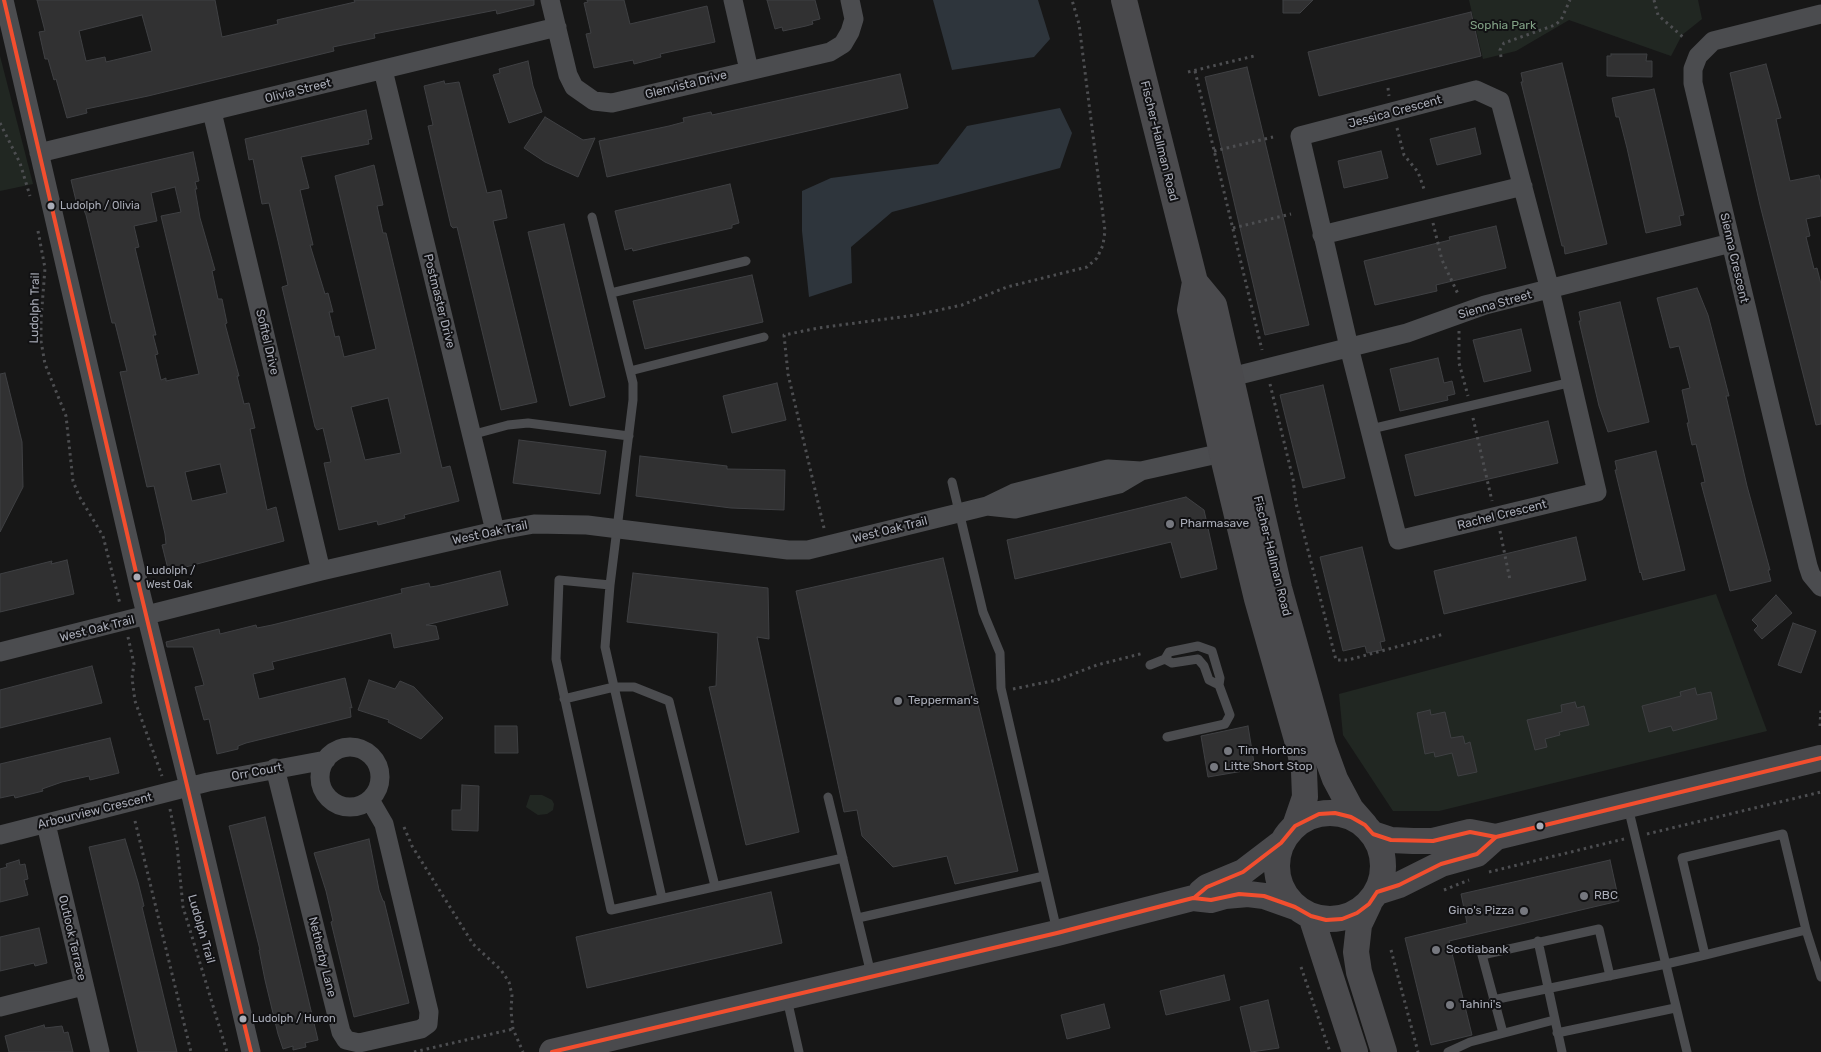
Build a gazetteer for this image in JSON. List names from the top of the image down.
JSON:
{
  "streets": {
    "main road": ["Fischer-Hallman Road"],
    "street": [
      "Glenvista Drive",
      "Olivia Street",
      "Jessica Crescent",
      "Sienna Crescent",
      "Postmaster Drive",
      "Sienna Street",
      "Sofitel Drive",
      "Rachel Crescent",
      "West Oak Trail",
      "Orr Court",
      "Arbourview Crescent",
      "Outlook Terrace",
      "Netherby Lane"
    ],
    "path": ["Ludolph Trail"]
  },
  "crossings": [
    ["Glenvista Drive", "Olivia Street"],
    ["Olivia Street", "Postmaster Drive"],
    ["Olivia Street", "Sofitel Drive"],
    ["Jessica Crescent", "Sienna Street"],
    ["Jessica Crescent", "Rachel Crescent"],
    ["Fischer-Hallman Road", "Sienna Street"],
    ["Fischer-Hallman Road", "West Oak Trail"],
    ["Sienna Crescent", "Sienna Street"],
    ["Postmaster Drive", "West Oak Trail"],
    ["Sienna Street", "Rachel Crescent"],
    ["Sofitel Drive", "West Oak Trail"],
    ["Orr Court", "Arbourview Crescent"],
    ["Orr Court", "Netherby Lane"],
    ["Arbourview Crescent", "Outlook Terrace"]
  ],
  "parks": ["Sophia Park"],
  "places": [
    "Ludolph / Olivia",
    "Pharmasave",
    "Ludolph / West Oak",
    "Tepperman's",
    "Tim Hortons",
    "Litte Short Stop",
    "RBC",
    "Gino's Pizza",
    "Scotiabank",
    "Tahini's",
    "Ludolph / Huron"
  ]
}
